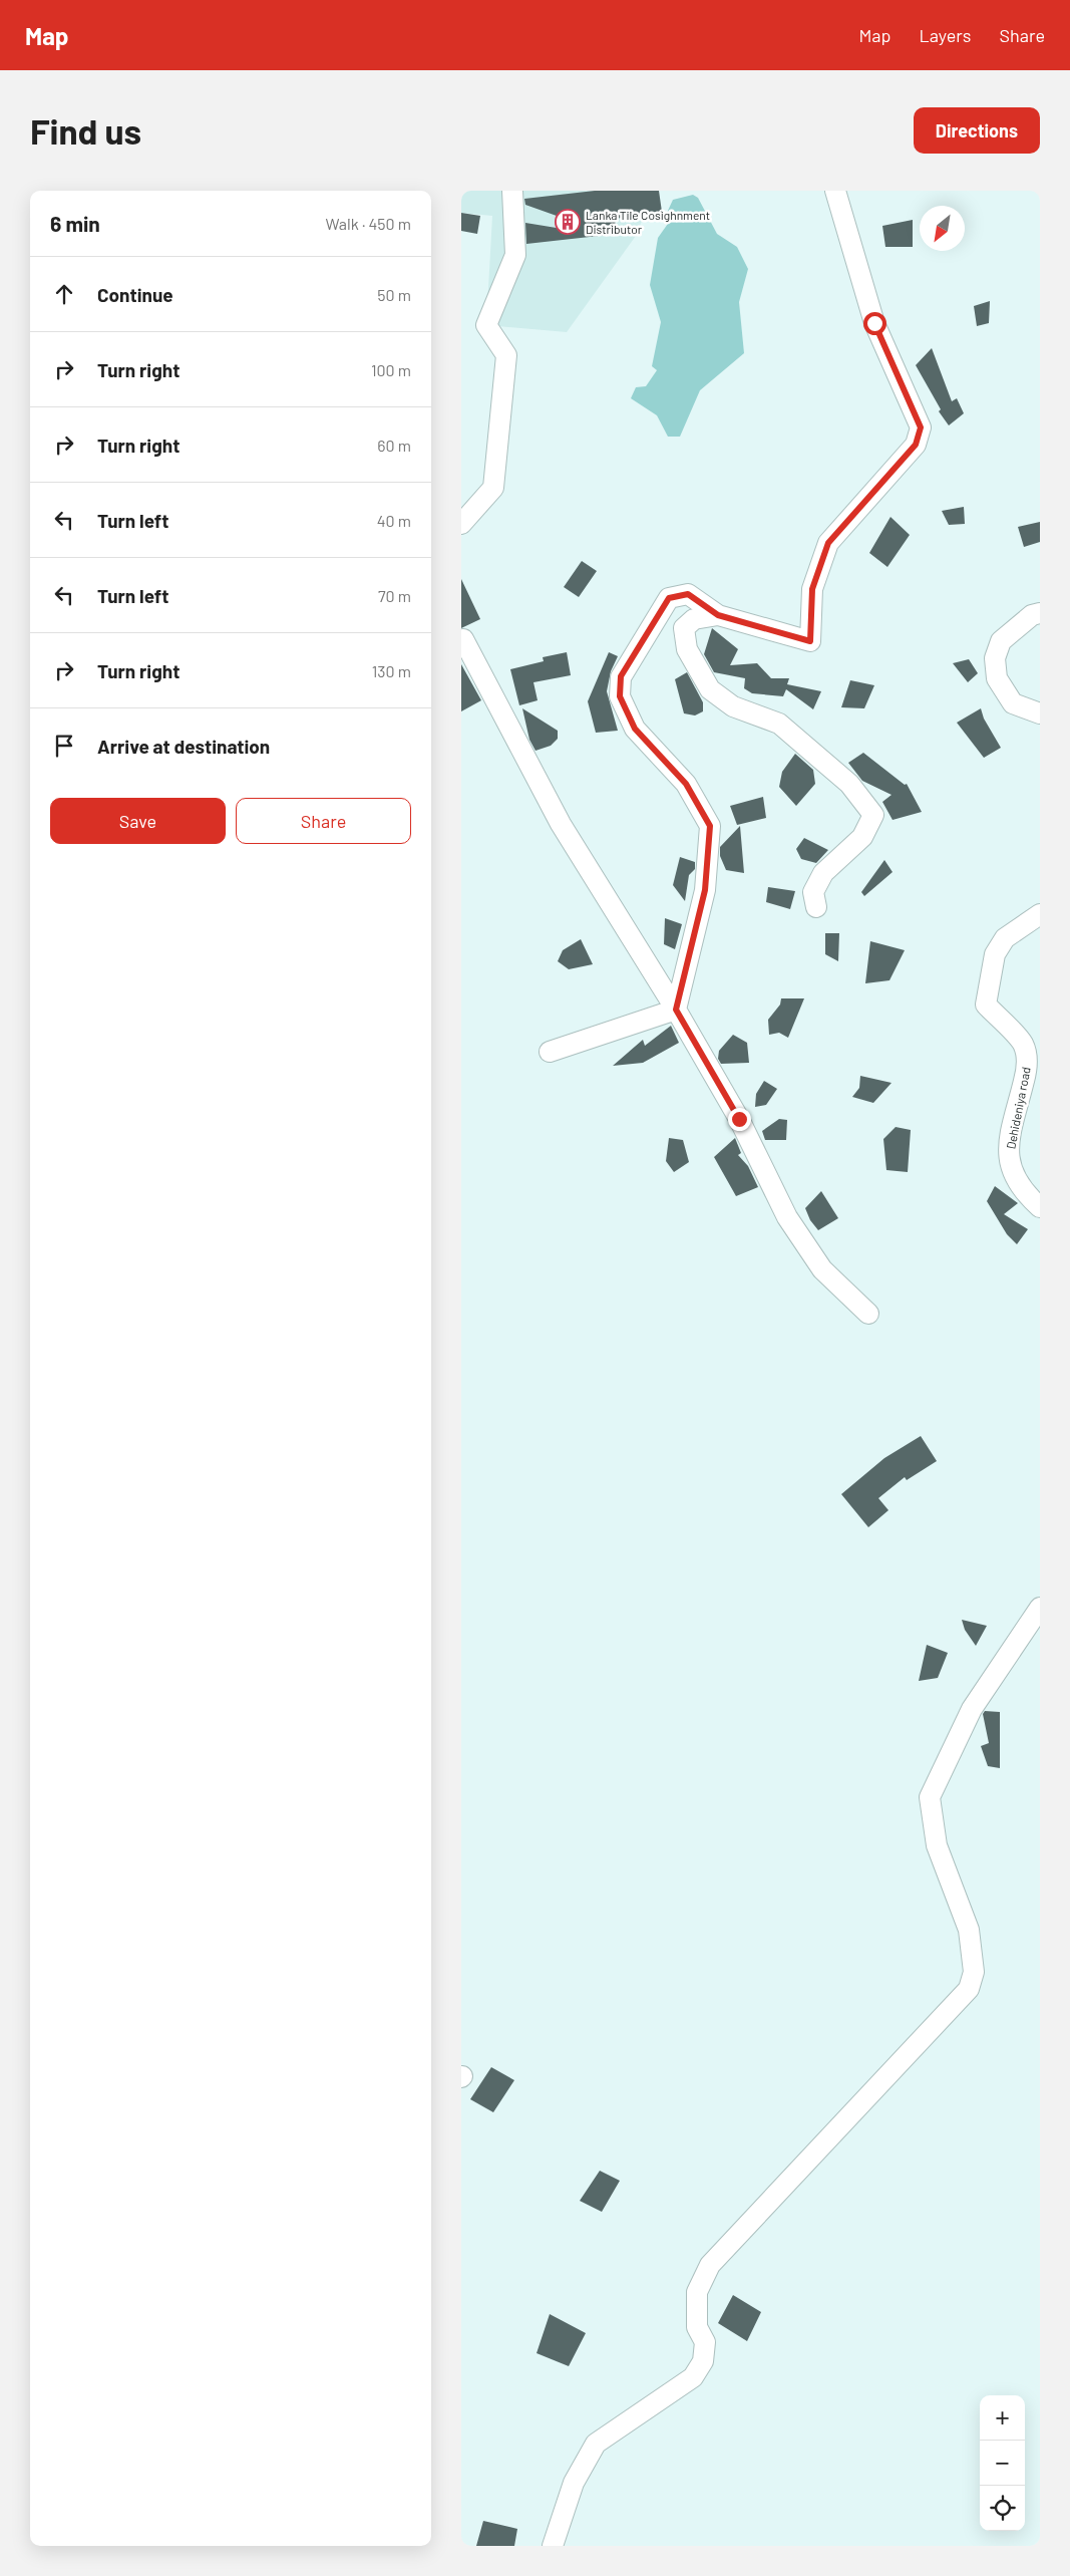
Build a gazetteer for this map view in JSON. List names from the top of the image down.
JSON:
{
  "streets": {
    "street": ["Dehideniya road"]
  },
  "places": {
    "building": ["Lanka Tile Cosighnment Distributor"]
  },
  "north": "bottom left",
  "page": {
    "header": "Map",
    "nav": ["Map", "Layers", "Share"],
    "buttons": [
      "Directions",
      ["Save", "Share"]
    ],
    "title": "Find us",
    "heading": ["6 min", "Walk · 450 m"],
    "list": [
      ["Continue", "50 m"],
      ["Turn right", "100 m"],
      ["Turn right", "60 m"],
      ["Turn left", "40 m"],
      ["Turn left", "70 m"],
      ["Turn right", "130 m"],
      "Arrive at destination"
    ],
    "map_buttons": ["+", "−"]
  }
}
